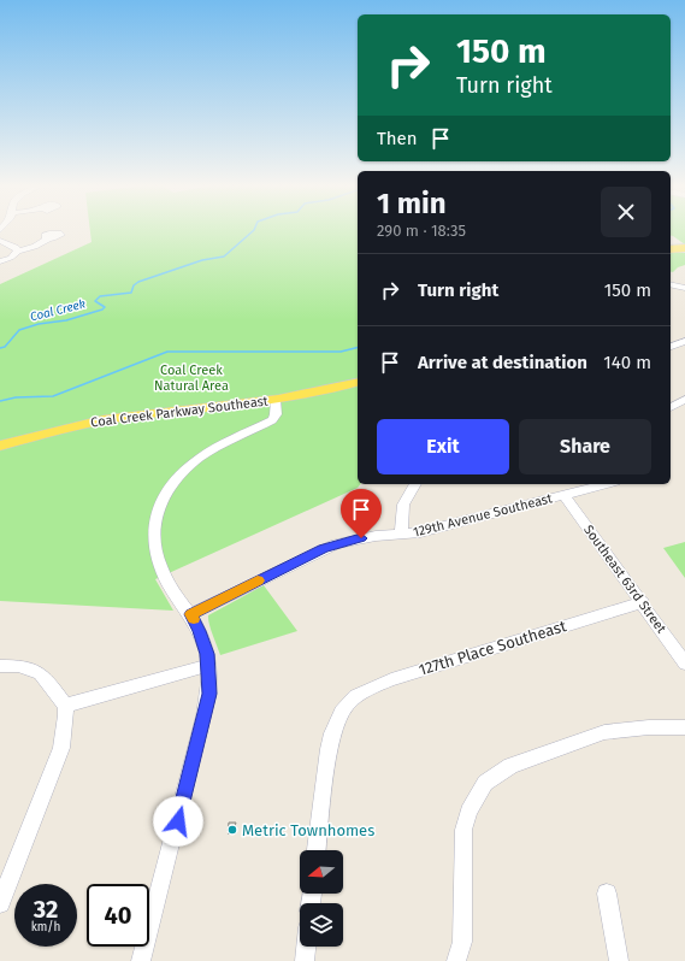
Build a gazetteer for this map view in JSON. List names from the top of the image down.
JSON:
{
  "streets": {
    "main road": ["Coal Creek Parkway Southeast"],
    "street": ["129th Avenue Southeast", "Southeast 63rd Street", "127th Place Southeast"]
  },
  "crossings": [
    ["129th Avenue Southeast", "Southeast 63rd Street"],
    ["Southeast 63rd Street", "127th Place Southeast"]
  ],
  "water": ["Coal Creek"],
  "parks": ["Coal Creek Natural Area"],
  "places": ["Metric Townhomes"],
  "north": "left",
  "page": {
    "turn": ["150 m", "Turn right"],
    "then": "Then",
    "heading": ["1 min", "290 m · 18:35"],
    "list": [
      {
        "name": "Turn right",
        "value": "150 m"
      },
      {
        "name": "Arrive at destination",
        "value": "140 m"
      }
    ],
    "buttons": ["Exit", "Share"],
    "speed": "32 km/h",
    "limit": "40"
  }
}
